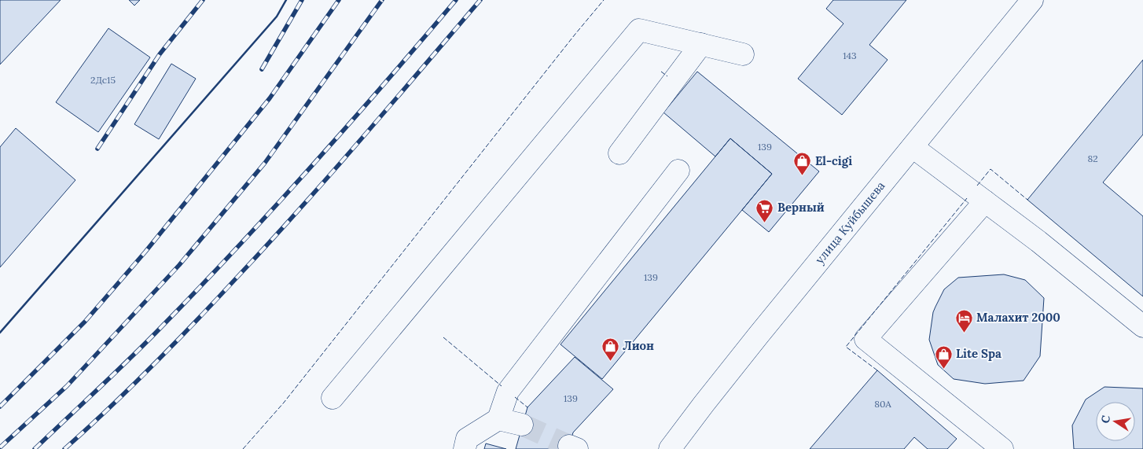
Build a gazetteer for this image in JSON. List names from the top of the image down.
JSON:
{
  "streets": {
    "street": ["улица Куйбышева"]
  },
  "places": {
    "shop": ["El-cigi", "Лион", "Lite Spa"],
    "supermarket": ["Верный"],
    "hotel": ["Малахит 2000"]
  },
  "house_numbers": [
    "143",
    "2Дс15",
    "139",
    "82",
    "139",
    "139",
    "80А"
  ],
  "north": "left"
}
